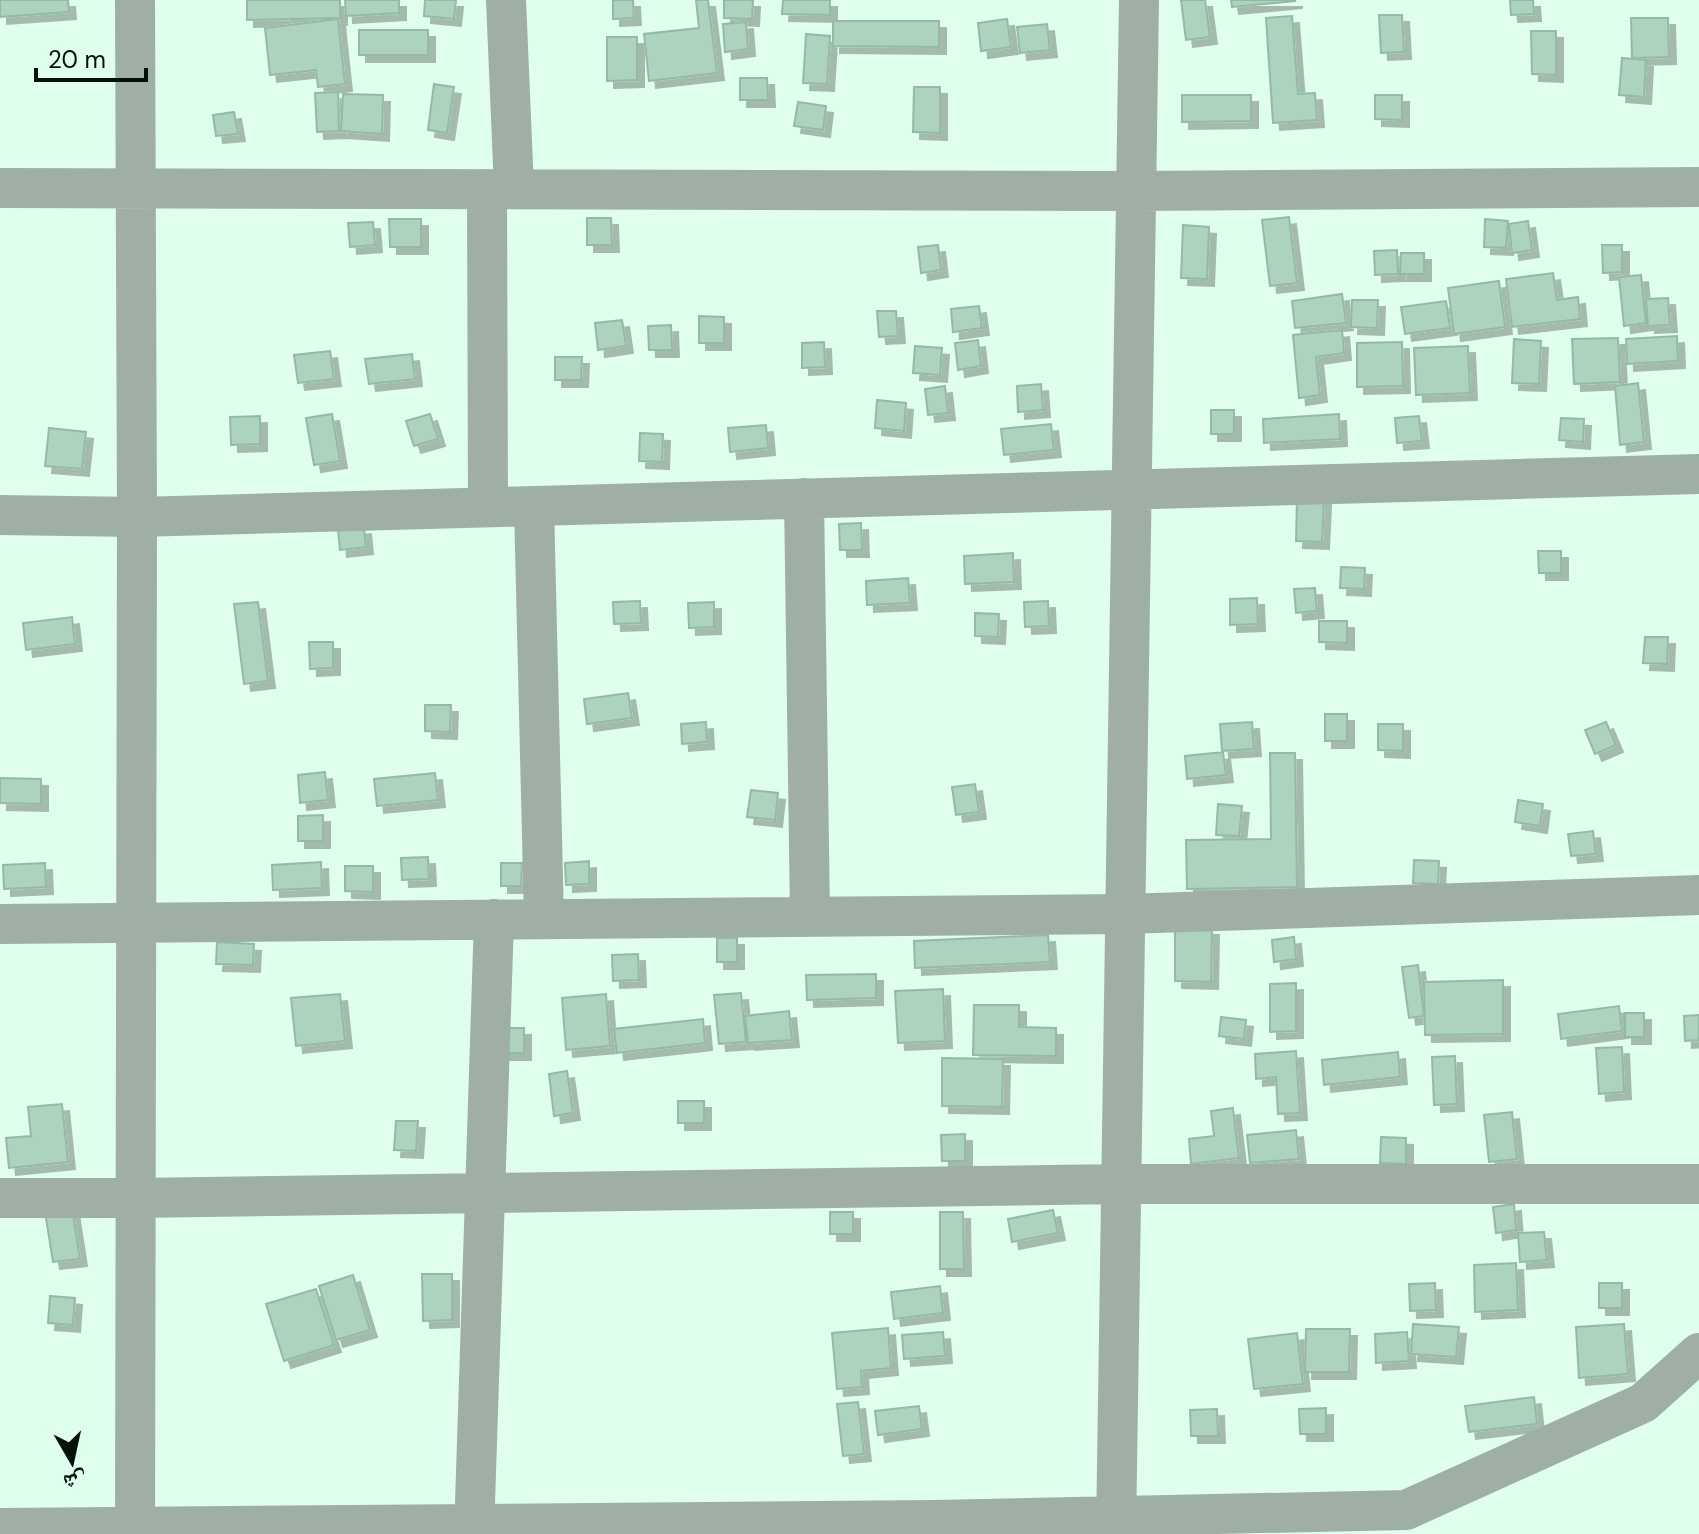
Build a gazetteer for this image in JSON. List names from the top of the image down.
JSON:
{
  "scale_bar": "20 m",
  "north": "bottom"
}
